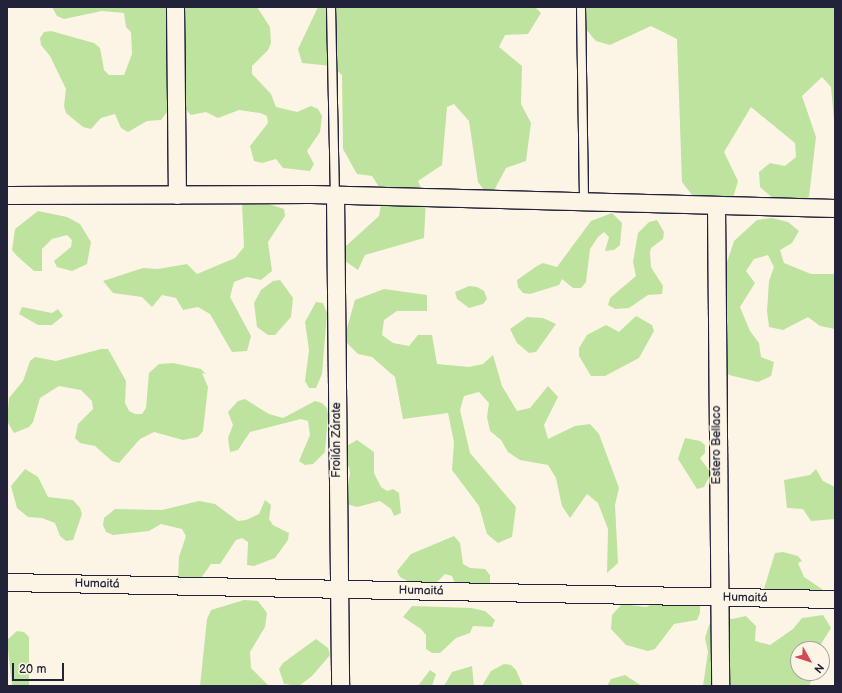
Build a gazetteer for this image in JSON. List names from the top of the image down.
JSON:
{
  "streets": {
    "street": ["Froilán Zárate", "Estero Bellaco", "Humaitá"]
  },
  "crossings": [
    ["Froilán Zárate", "Humaitá"],
    ["Estero Bellaco", "Humaitá"]
  ],
  "scale_bar": "20 m",
  "north": "bottom right"
}
